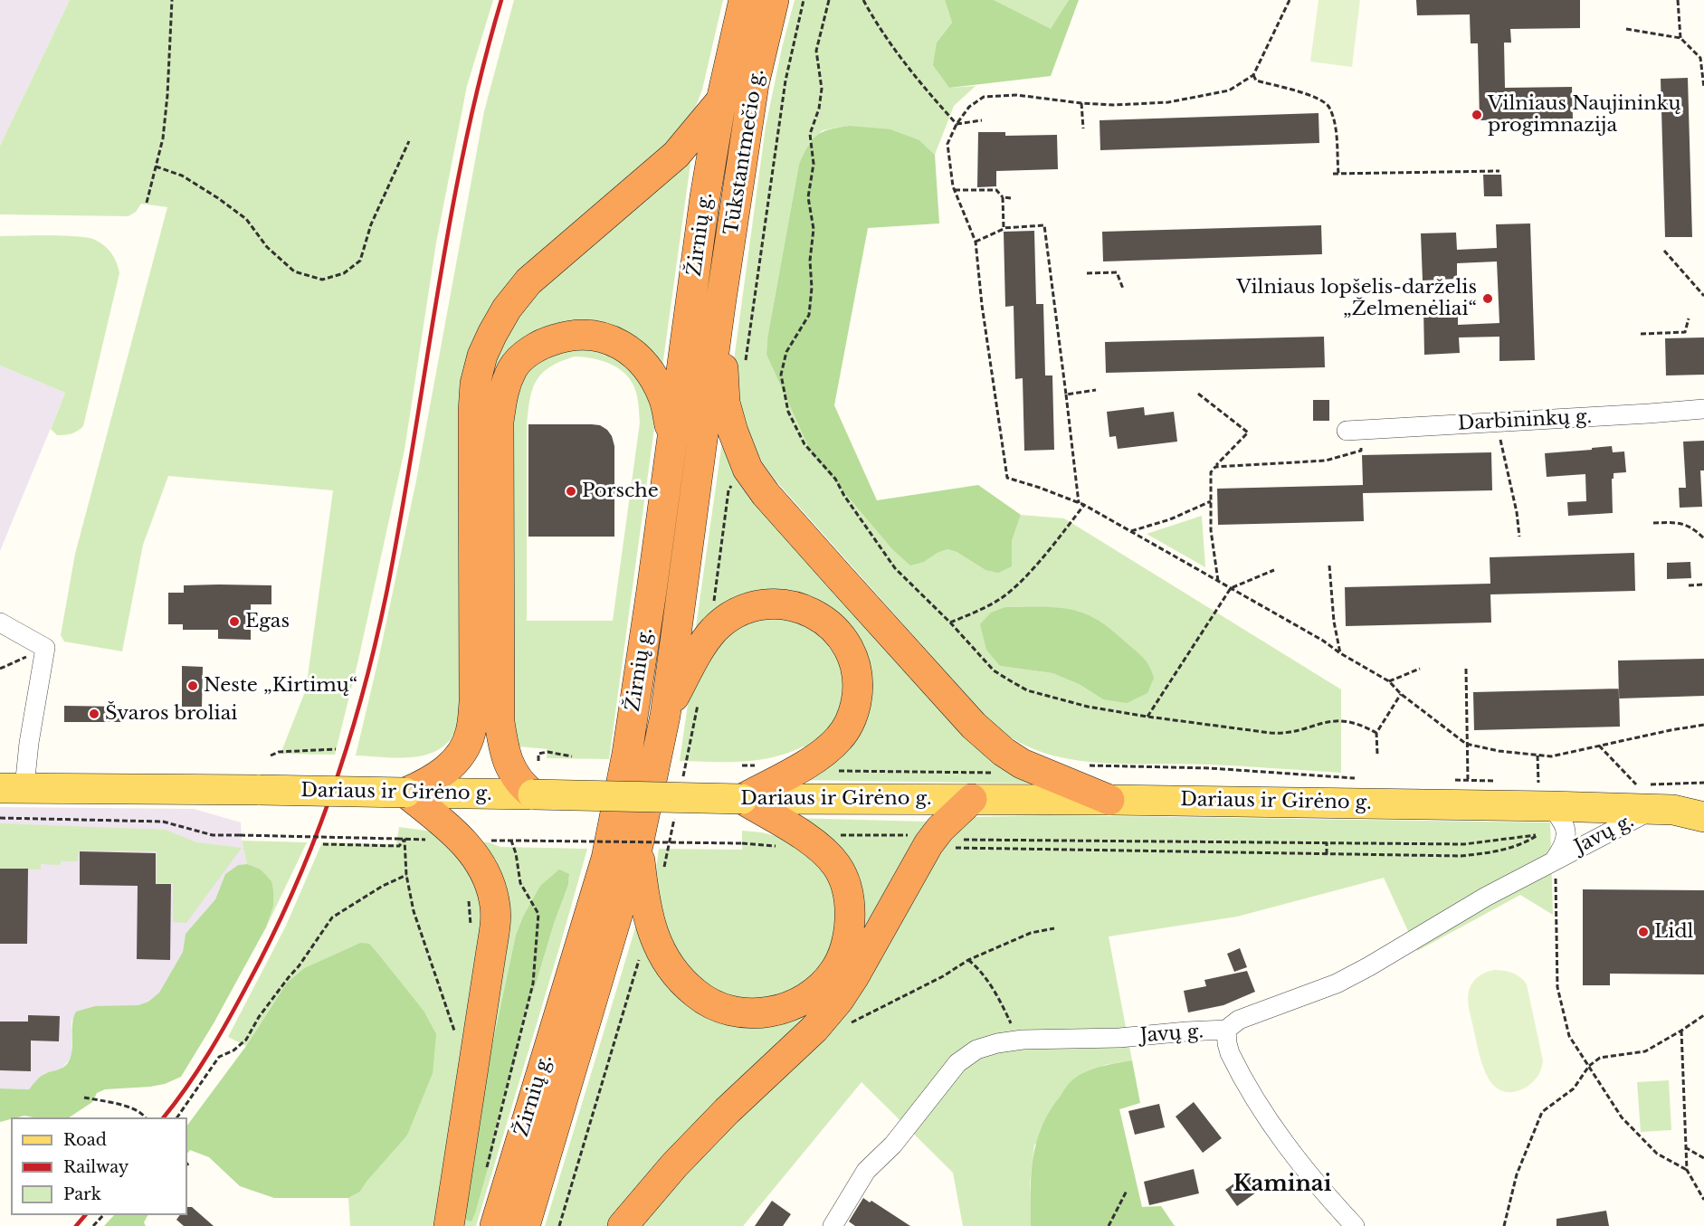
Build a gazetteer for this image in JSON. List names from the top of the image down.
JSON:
{
  "streets": {
    "highway": ["Tūkstantmečio g.", "Žirnių g."],
    "main road": ["Dariaus ir Girėno g."],
    "street": ["Darbininkų g.", "Javų g."]
  },
  "crossings": [
    ["Tūkstantmečio g.", "Žirnių g."],
    ["Dariaus ir Girėno g.", "Javų g."]
  ],
  "districts": ["Kaminai"],
  "places": [
    "Vilniaus Naujininkų progimnazija",
    "Vilniaus lopšelis-darželis „Želmenėliai“",
    "Porsche",
    "Egas",
    "Neste „Kirtimų“",
    "Švaros broliai",
    "Lidl"
  ],
  "legend": ["Road", "Railway", "Park"]
}
